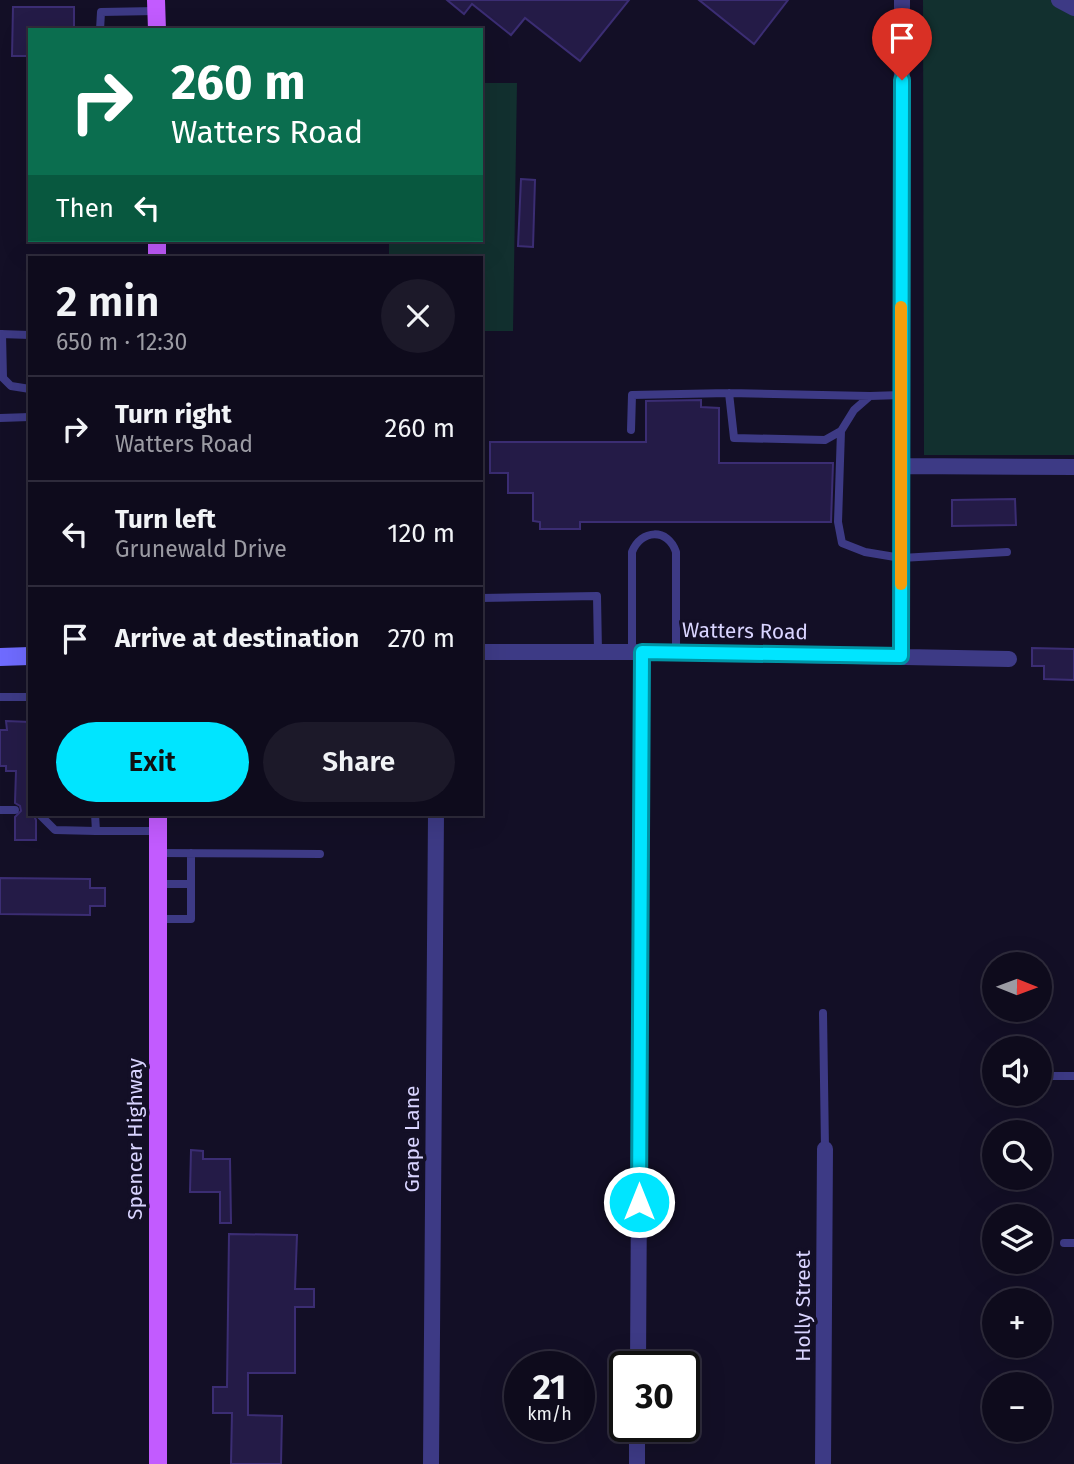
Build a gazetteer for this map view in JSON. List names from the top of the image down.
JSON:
{
  "streets": {
    "main road": ["Spencer Highway"],
    "street": ["Watters Road", "Grape Lane", "Holly Street"]
  },
  "north": "right",
  "page": {
    "turn": ["260 m", "Watters Road"],
    "then": "Then",
    "heading": ["2 min", "650 m · 12:30"],
    "list": [
      {
        "name": "Turn right",
        "note": "Watters Road",
        "value": "260 m"
      },
      {
        "name": "Turn left",
        "note": "Grunewald Drive",
        "value": "120 m"
      },
      {
        "name": "Arrive at destination",
        "value": "270 m"
      }
    ],
    "buttons": ["Exit", "Share"],
    "map_buttons": ["+", "−"],
    "speed": "21 km/h",
    "limit": "30"
  }
}
